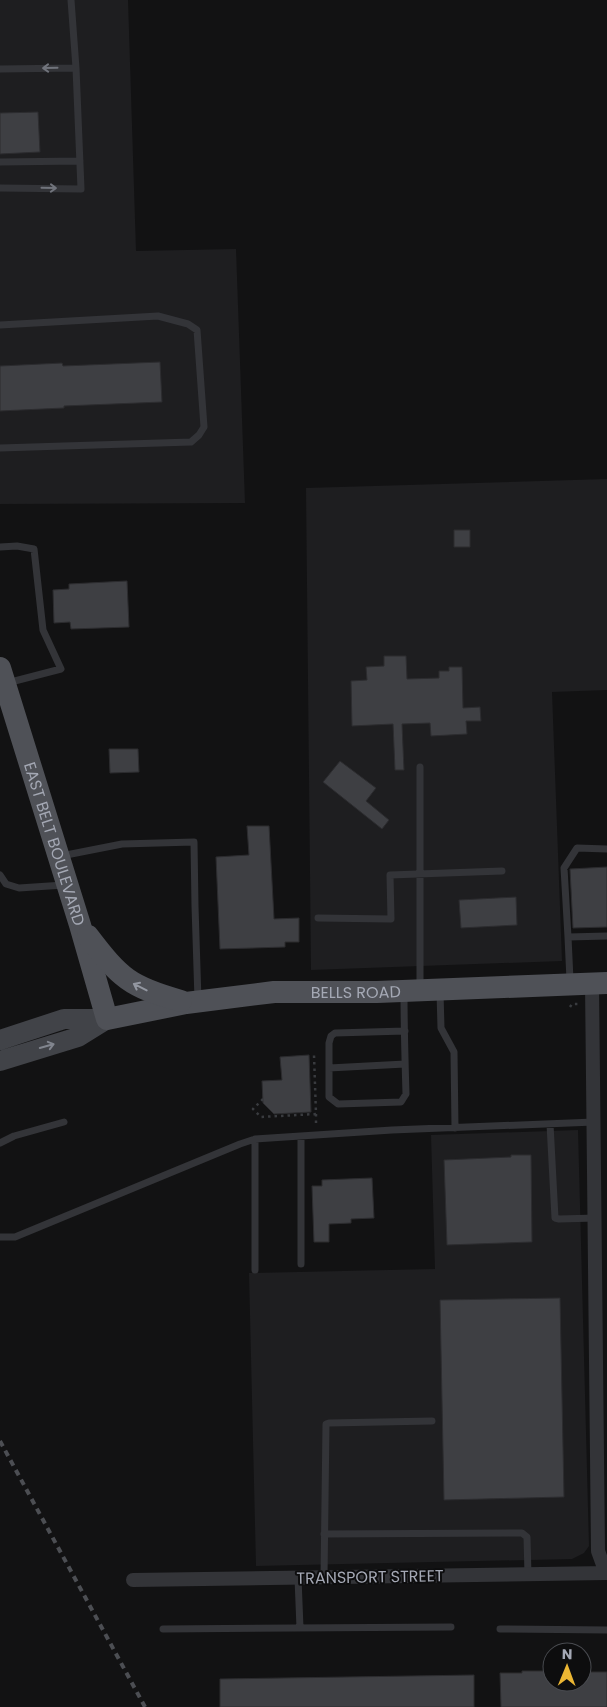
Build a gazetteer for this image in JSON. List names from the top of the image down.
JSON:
{
  "streets": {
    "main road": ["EAST BELT BOULEVARD", "BELLS ROAD"],
    "street": ["TRANSPORT STREET"]
  },
  "crossings": [
    ["EAST BELT BOULEVARD", "BELLS ROAD"]
  ],
  "north": "top"
}
